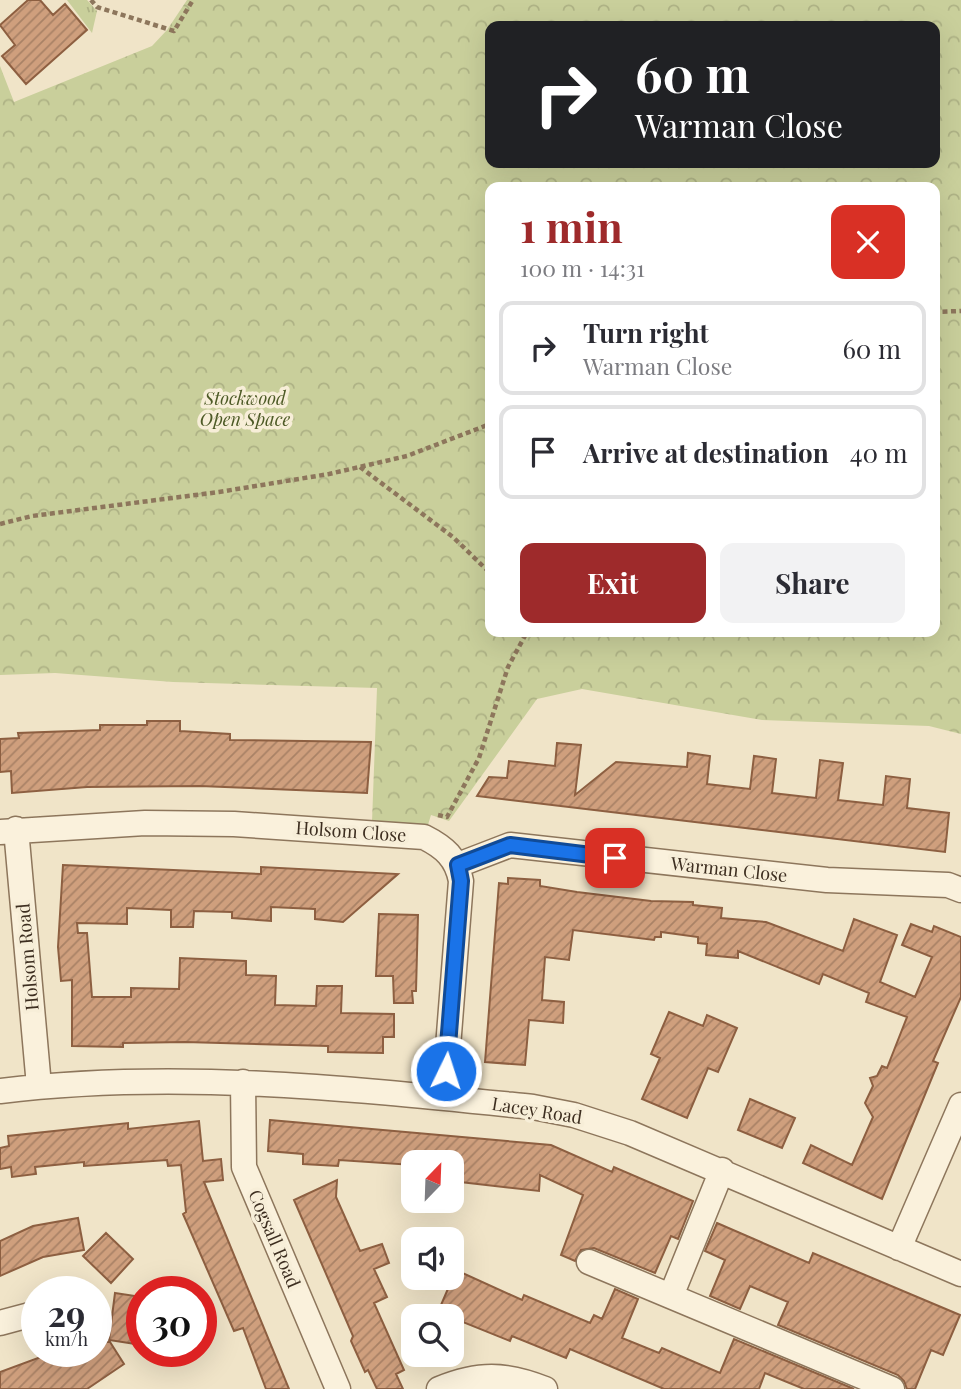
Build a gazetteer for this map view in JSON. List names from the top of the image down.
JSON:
{
  "streets": {
    "street": [
      "Holsom Close",
      "Warman Close",
      "Holsom Road",
      "Lacey Road",
      "Cogsall Road"
    ]
  },
  "crossings": [
    ["Holsom Close", "Warman Close"],
    ["Holsom Close", "Holsom Road"],
    ["Holsom Road", "Lacey Road"],
    ["Lacey Road", "Cogsall Road"]
  ],
  "parks": ["Stockwood Open Space"],
  "north": "top right",
  "page": {
    "turn": ["60 m", "Warman Close"],
    "heading": ["1 min", "100 m · 14:31"],
    "list": [
      {
        "name": "Turn right",
        "note": "Warman Close",
        "value": "60 m"
      },
      {
        "name": "Arrive at destination",
        "value": "40 m"
      }
    ],
    "buttons": ["Exit", "Share"],
    "speed": "29 km/h",
    "limit": "30"
  }
}
